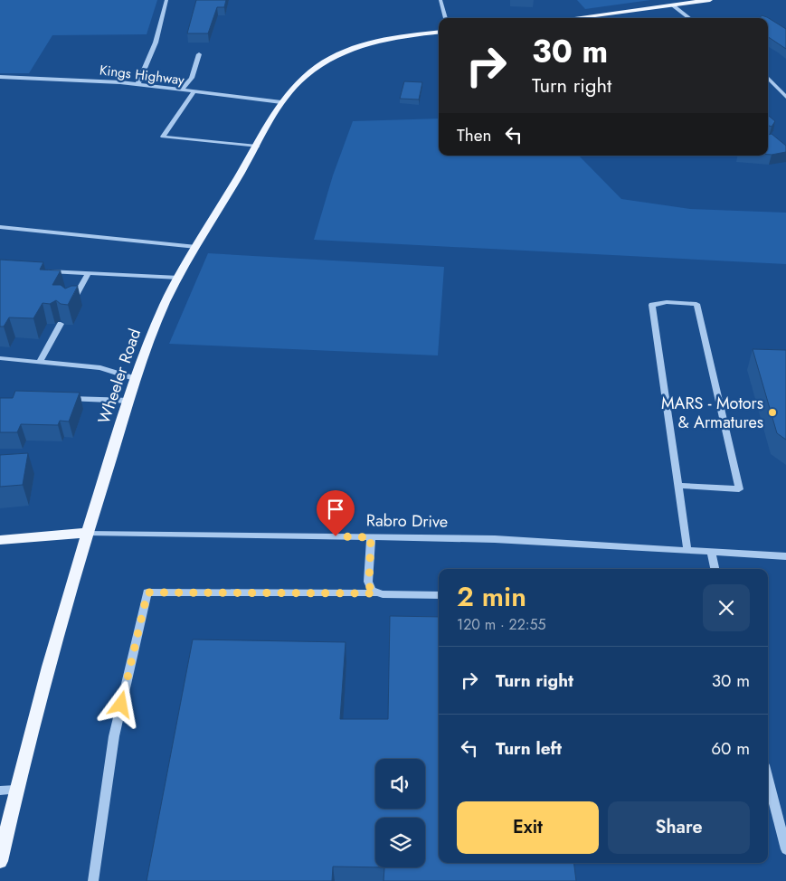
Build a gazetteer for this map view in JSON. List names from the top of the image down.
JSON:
{
  "streets": {
    "main road": ["Wheeler Road", "Rabro Drive"],
    "street": ["Kings Highway"]
  },
  "crossings": [
    ["Kings Highway", "Wheeler Road"],
    ["Wheeler Road", "Rabro Drive"]
  ],
  "places": ["MARS - Motors & Armatures"],
  "page": {
    "turn": ["30 m", "Turn right"],
    "then": "Then",
    "heading": ["2 min", "120 m · 22:55"],
    "list": [
      {
        "name": "Turn right",
        "value": "30 m"
      },
      {
        "name": "Turn left",
        "value": "60 m"
      }
    ],
    "buttons": ["Exit", "Share"]
  }
}
